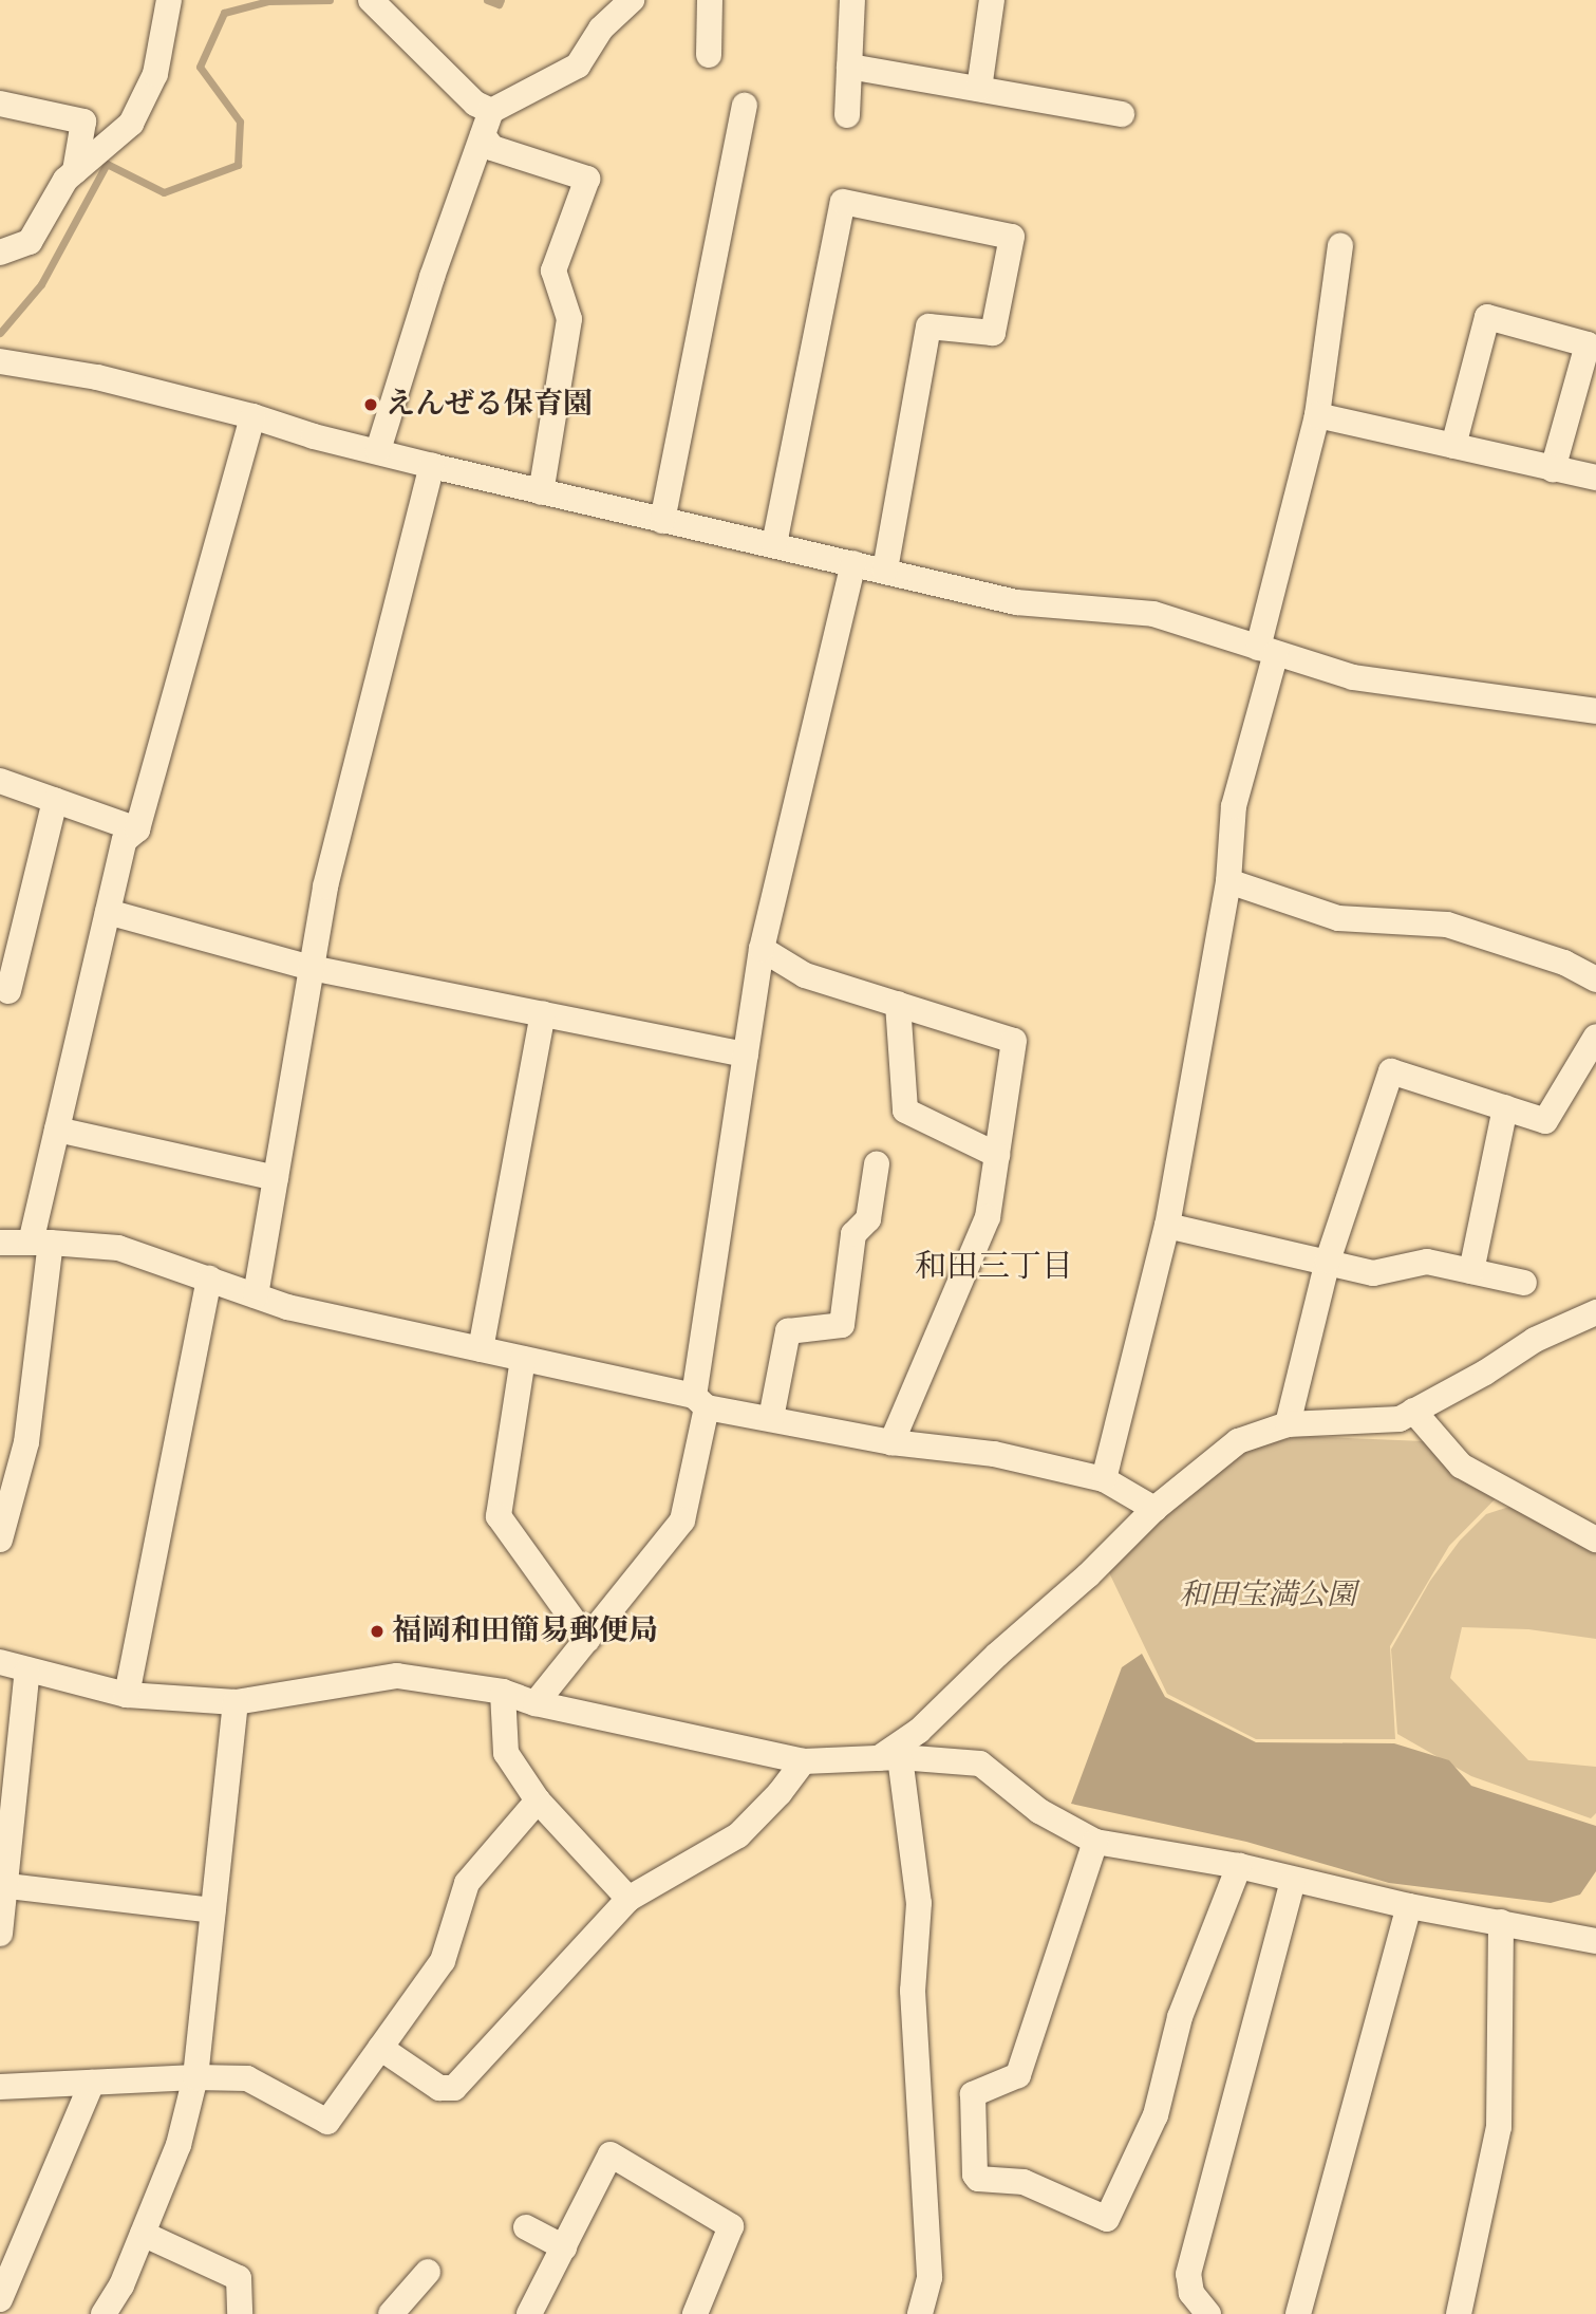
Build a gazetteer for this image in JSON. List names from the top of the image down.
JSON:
{
  "districts": ["和田三丁目"],
  "parks": ["和田宝満公園"],
  "places": ["えんぜる保育園", "福岡和田簡易郵便局"]
}
